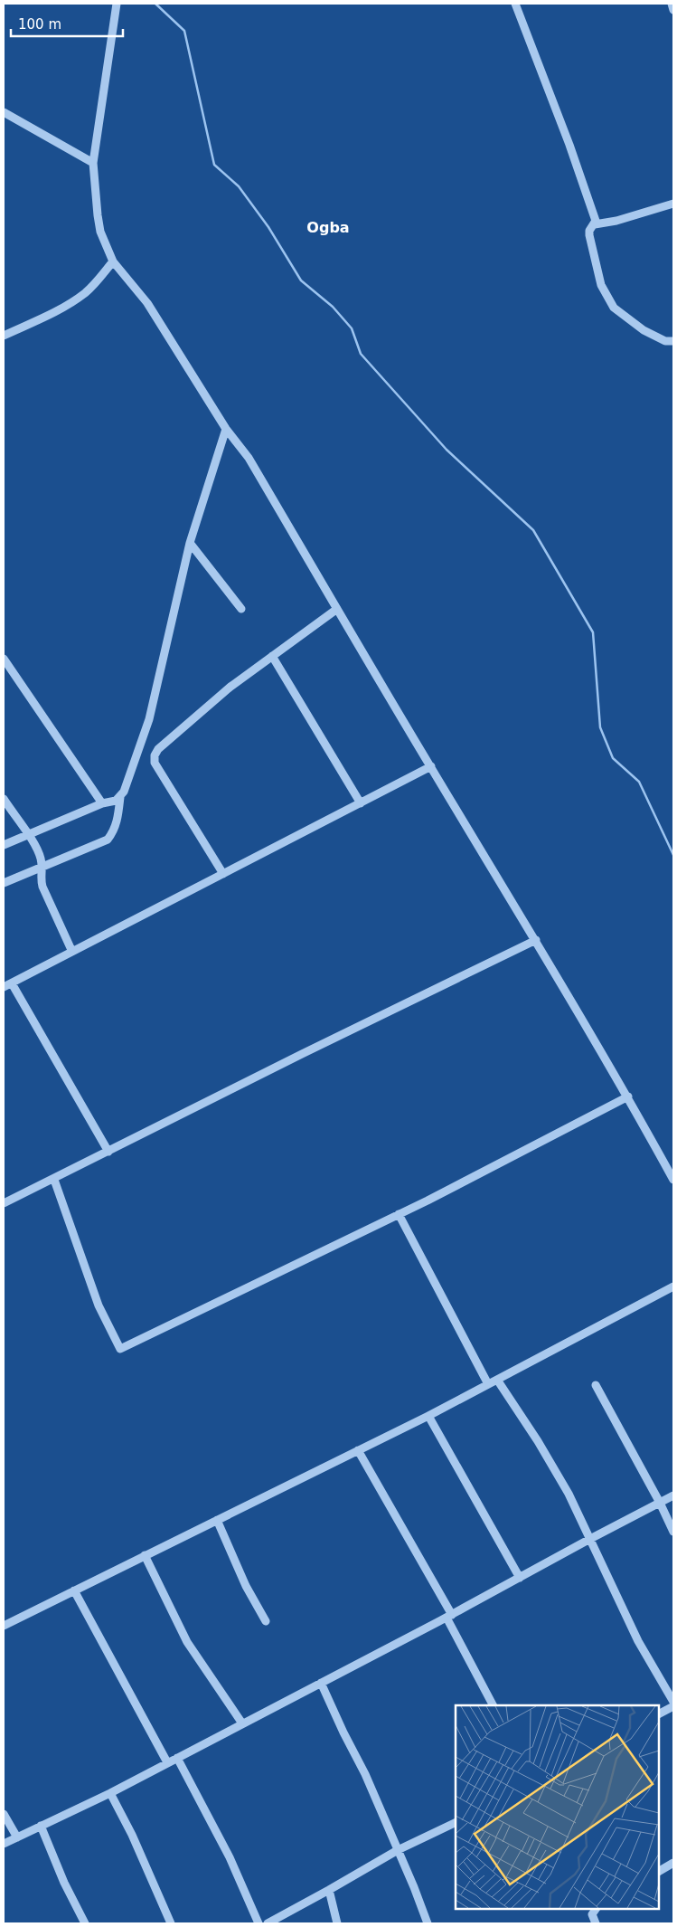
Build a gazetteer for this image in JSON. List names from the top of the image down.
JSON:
{
  "districts": ["Ogba"],
  "scale_bar": "100 m"
}
